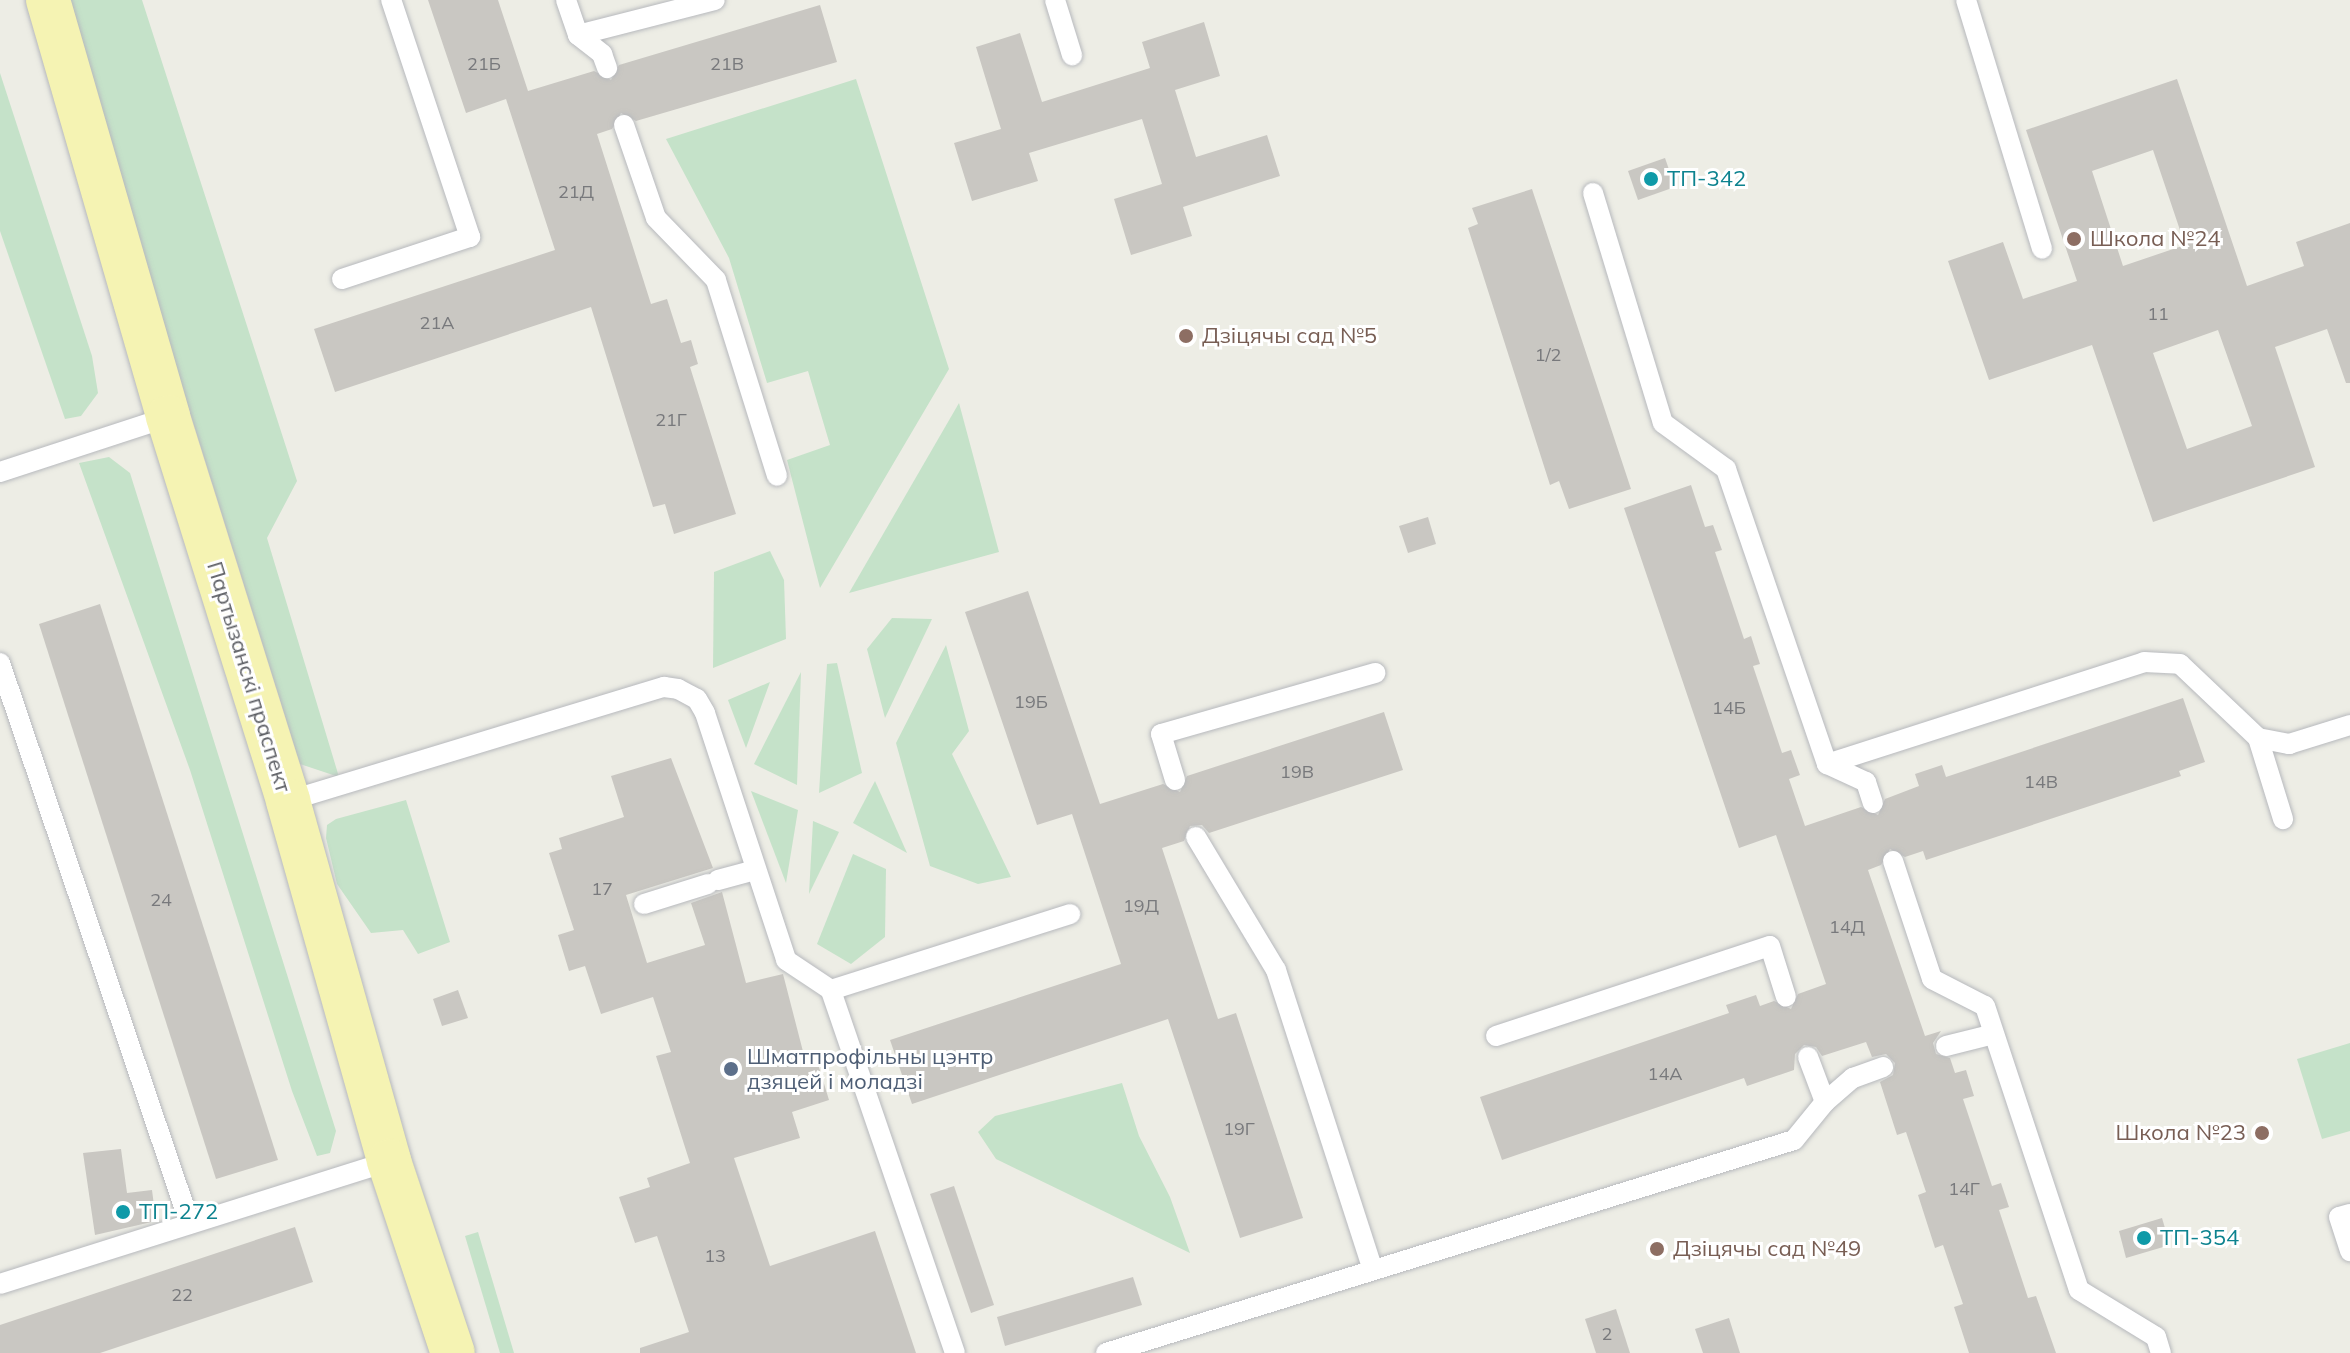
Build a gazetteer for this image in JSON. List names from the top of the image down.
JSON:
{
  "streets": {
    "main road": ["Партызанскі праспект"]
  },
  "places": [
    "ТП-342",
    "Школа №24",
    "Дзіцячы сад №5",
    "Шматпрофільны цэнтр дзяцей і моладзі",
    "Школа №23",
    "ТП-272",
    "ТП-354",
    "Дзіцячы сад №49"
  ],
  "house_numbers": [
    "21Б",
    "21В",
    "21Д",
    "11",
    "21А",
    "1/2",
    "21Г",
    "19Б",
    "14Б",
    "19В",
    "14В",
    "17",
    "24",
    "19Д",
    "14Д",
    "14А",
    "19Г",
    "14Г",
    "13",
    "22",
    "2"
  ]
}
